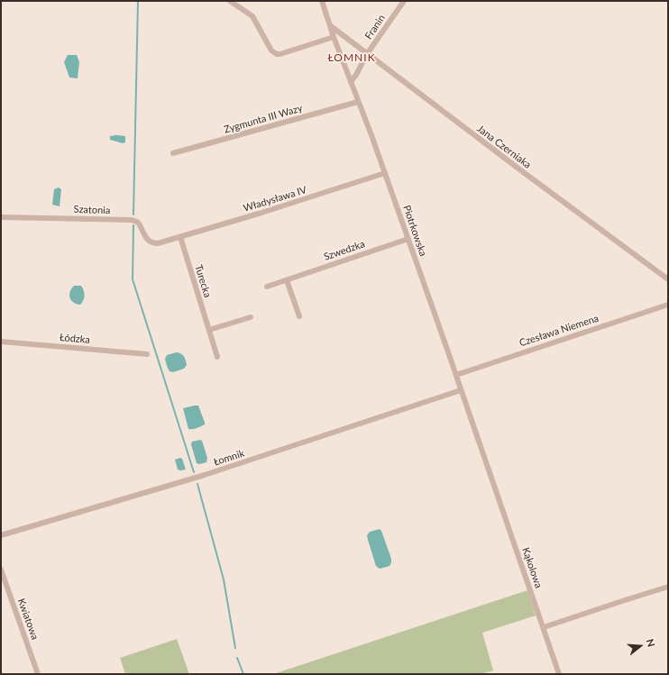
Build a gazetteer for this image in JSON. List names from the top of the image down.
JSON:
{
  "streets": {
    "street": [
      "Franin",
      "Zygmunta III Wazy",
      "Jana Czerniaka",
      "Władysława IV",
      "Szatonia",
      "Piotrkowska",
      "Szwedzka",
      "Turecka",
      "Czesława Niemena",
      "Łódzka",
      "Łomnik",
      "Kąkolowa",
      "Kwiatowa"
    ]
  },
  "crossings": [
    ["Franin", "Jana Czerniaka"],
    ["Franin", "Piotrkowska"],
    ["Zygmunta III Wazy", "Piotrkowska"],
    ["Jana Czerniaka", "Piotrkowska"],
    ["Władysława IV", "Szatonia"],
    ["Władysława IV", "Piotrkowska"],
    ["Władysława IV", "Turecka"],
    ["Piotrkowska", "Szwedzka"],
    ["Piotrkowska", "Czesława Niemena"],
    ["Piotrkowska", "Łomnik"],
    ["Piotrkowska", "Kąkolowa"]
  ],
  "districts": ["ŁOMNIK"],
  "north": "right"
}
